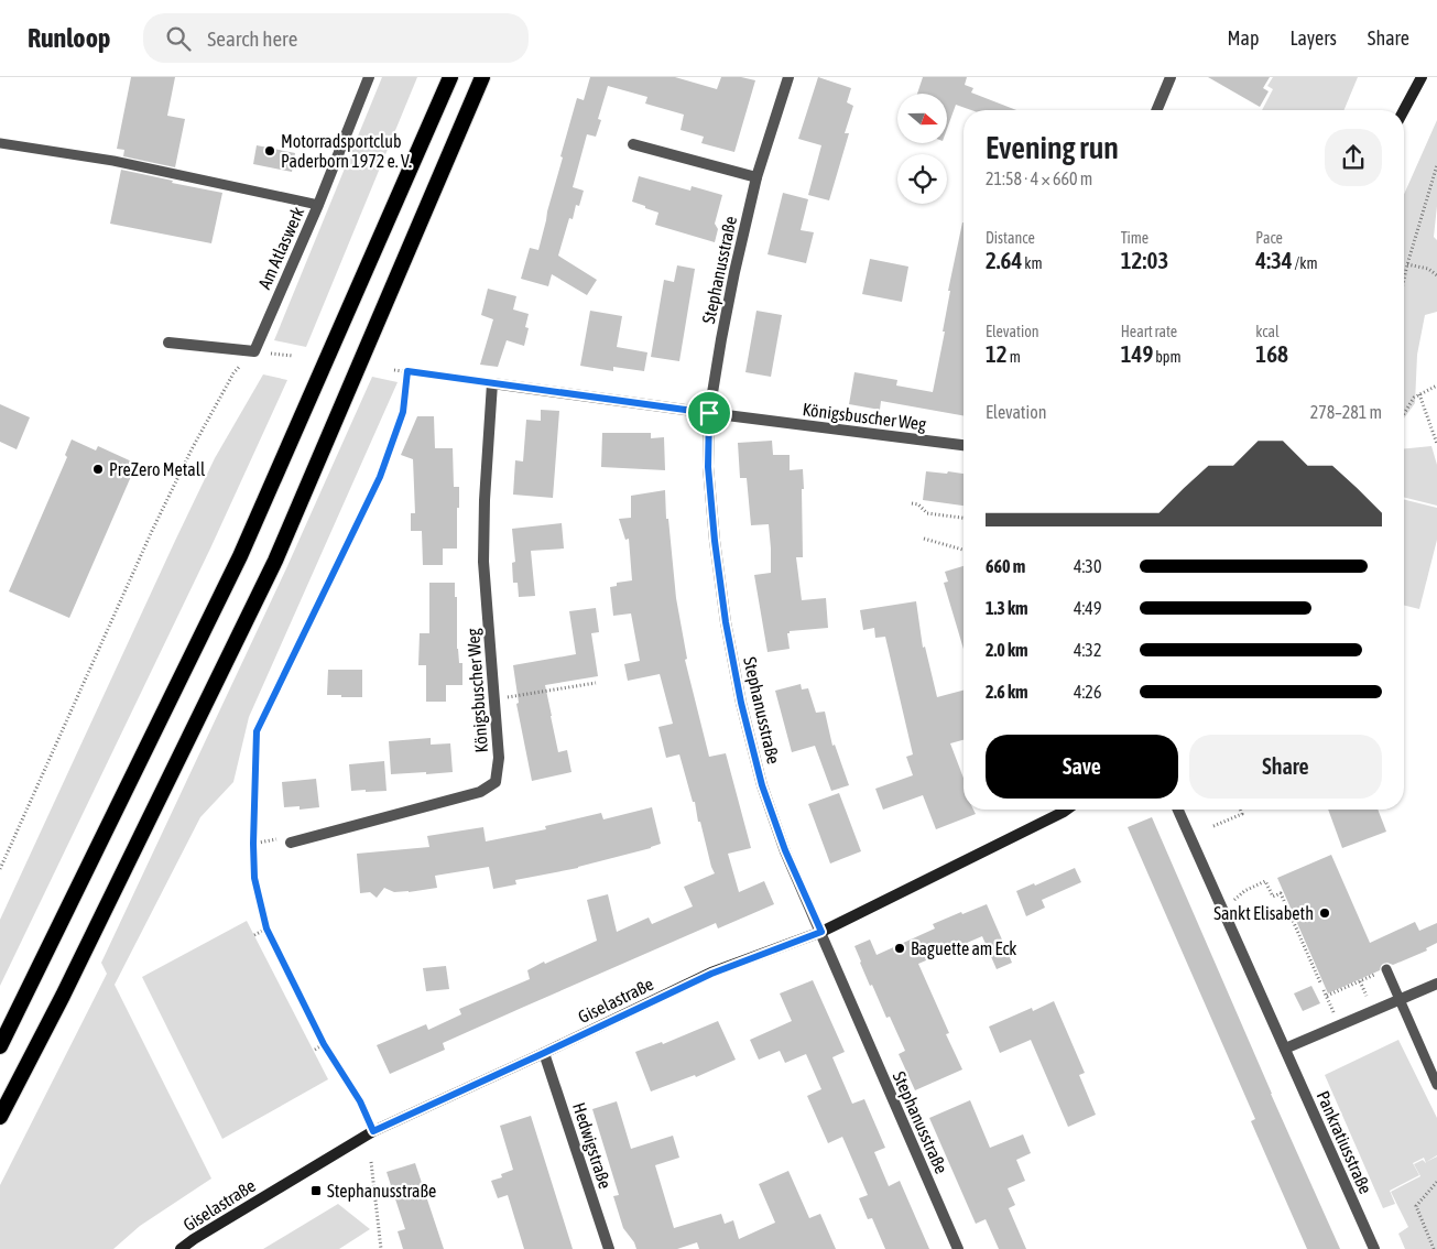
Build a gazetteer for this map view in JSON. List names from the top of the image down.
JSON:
{
  "streets": {
    "main road": ["Giselastraße"],
    "street": [
      "Am Atlaswerk",
      "Stephanusstraße",
      "Königsbuscher Weg",
      "Pankratiusstraße",
      "Hedwigstraße"
    ]
  },
  "crossings": [
    ["Stephanusstraße", "Königsbuscher Weg"],
    ["Stephanusstraße", "Giselastraße"],
    ["Giselastraße", "Hedwigstraße"]
  ],
  "places": {
    "other": [
      "Motorradsportclub Paderborn 1972 e. V.",
      "PreZero Metall",
      "Sankt Elisabeth",
      "Baguette am Eck"
    ],
    "transit": ["Stephanusstraße"]
  },
  "north": "right",
  "page": {
    "header": "Runloop",
    "search": "Search here",
    "nav": ["Map", "Layers", "Share"],
    "heading": ["Evening run", "21:58 · 4 × 660 m"],
    "stats": [
      ["Distance", "2.64 km"],
      ["Time", "12:03"],
      ["Pace", "4:34 /km"],
      ["Elevation", "12 m"],
      ["Heart rate", "149 bpm"],
      ["kcal", "168"]
    ],
    "chart": ["Elevation", "278–281 m"],
    "list": [
      {
        "name": "660 m",
        "note": "4:30"
      },
      {
        "name": "1.3 km",
        "note": "4:49"
      },
      {
        "name": "2.0 km",
        "note": "4:32"
      },
      {
        "name": "2.6 km",
        "note": "4:26"
      }
    ],
    "buttons": ["Save", "Share"]
  }
}
